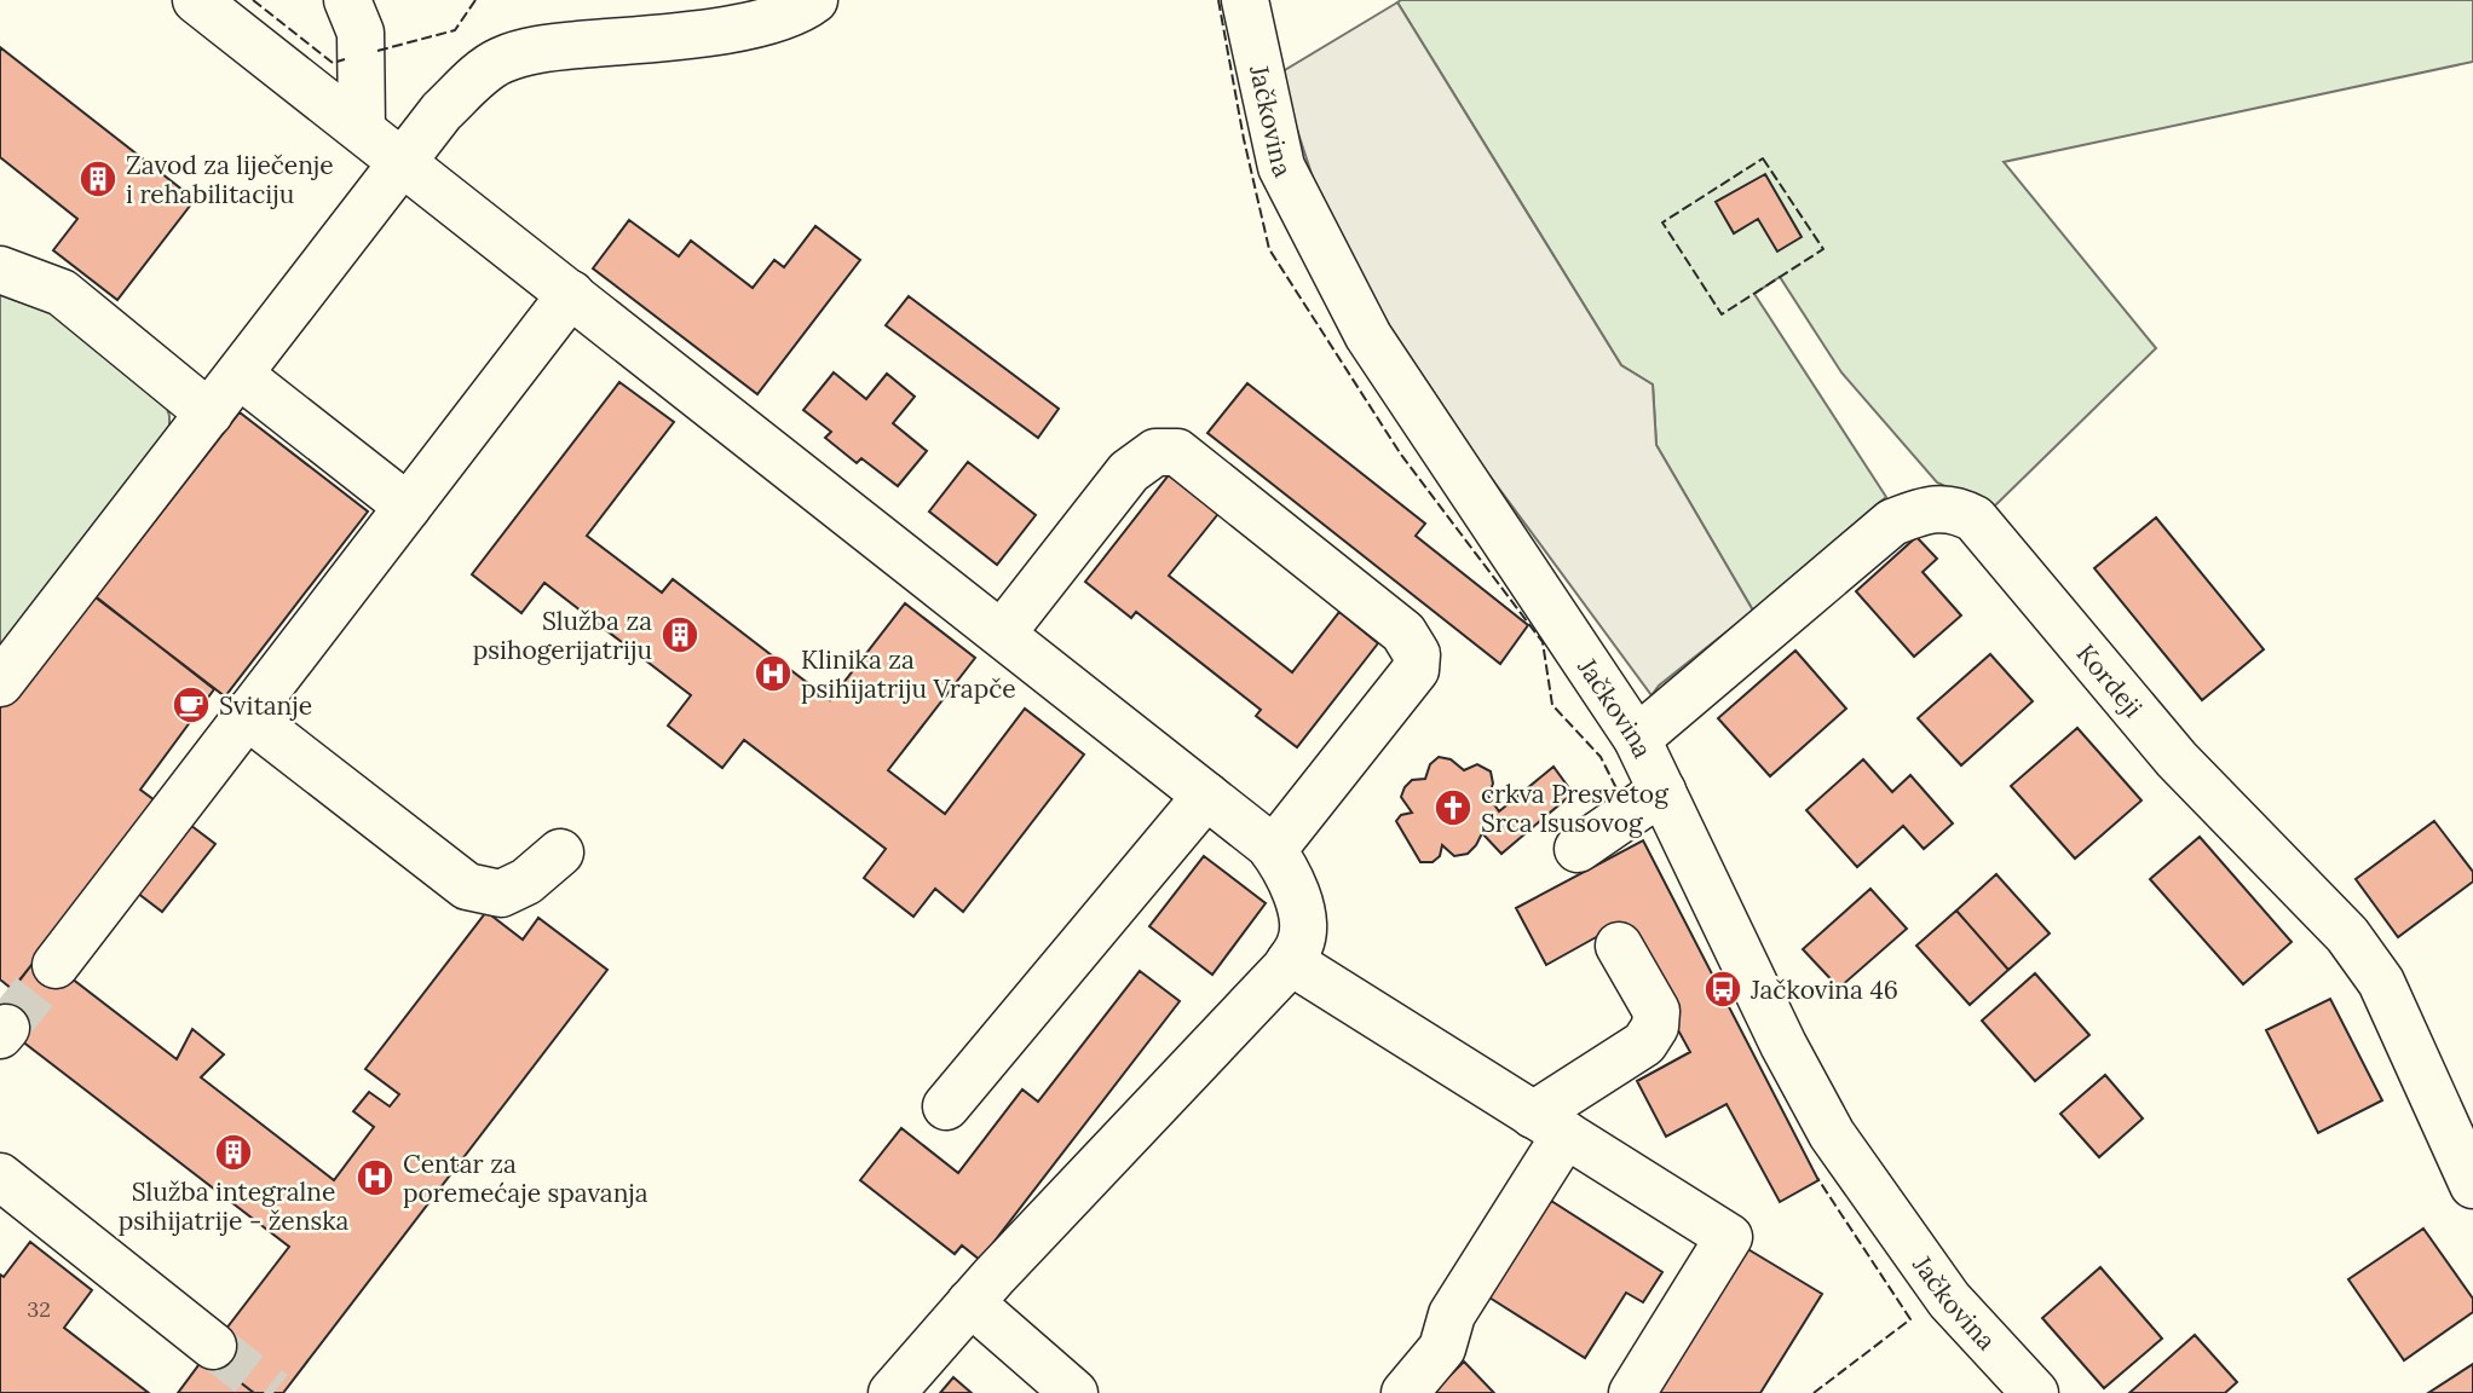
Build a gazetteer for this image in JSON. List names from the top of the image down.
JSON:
{
  "streets": {
    "street": ["Jačkovina", "Kordeji"]
  },
  "crossings": [
    ["Jačkovina", "Kordeji"]
  ],
  "places": {
    "building": ["Zavod za liječenje i rehabilitaciju", "Služba za psihogerijatriju", "Služba integralne psihijatrije - ženska"],
    "hospital": ["Klinika za psihijatriju Vrapče", "Centar za poremećaje spavanja"],
    "cafe": ["Svitanje"],
    "church": ["crkva Presvetog Srca Isusovog"],
    "bus stop": ["Jačkovina 46"]
  },
  "house_numbers": ["32"]
}
